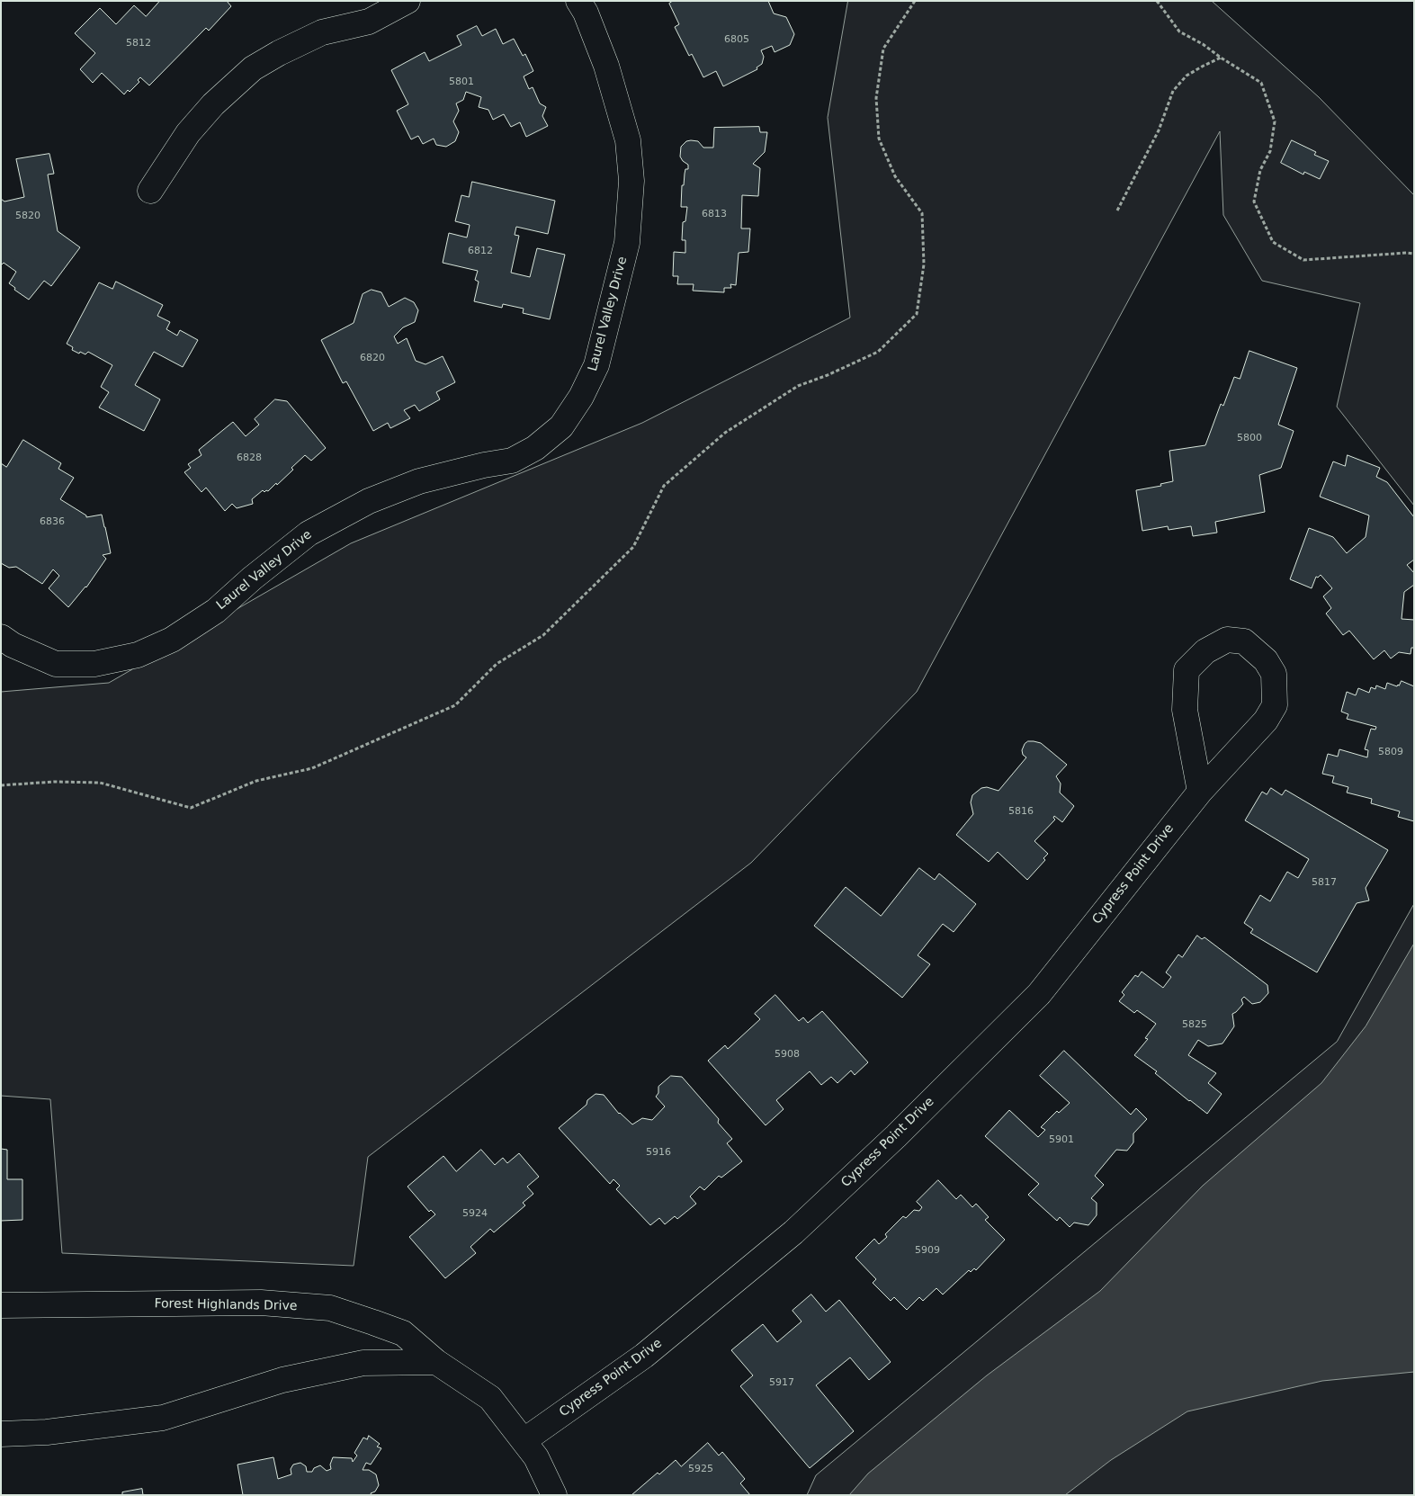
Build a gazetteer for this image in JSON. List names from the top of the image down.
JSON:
{
  "streets": {
    "street": ["Laurel Valley Drive", "Cypress Point Drive", "Forest Highlands Drive"]
  },
  "crossings": [
    ["Cypress Point Drive", "Forest Highlands Drive"]
  ],
  "house_numbers": [
    "6805",
    "5812",
    "5801",
    "6813",
    "5820",
    "6812",
    "6820",
    "5800",
    "6828",
    "6836",
    "5809",
    "5816",
    "5817",
    "5825",
    "5908",
    "5901",
    "5916",
    "5924",
    "5909",
    "5917",
    "5925"
  ]
}
